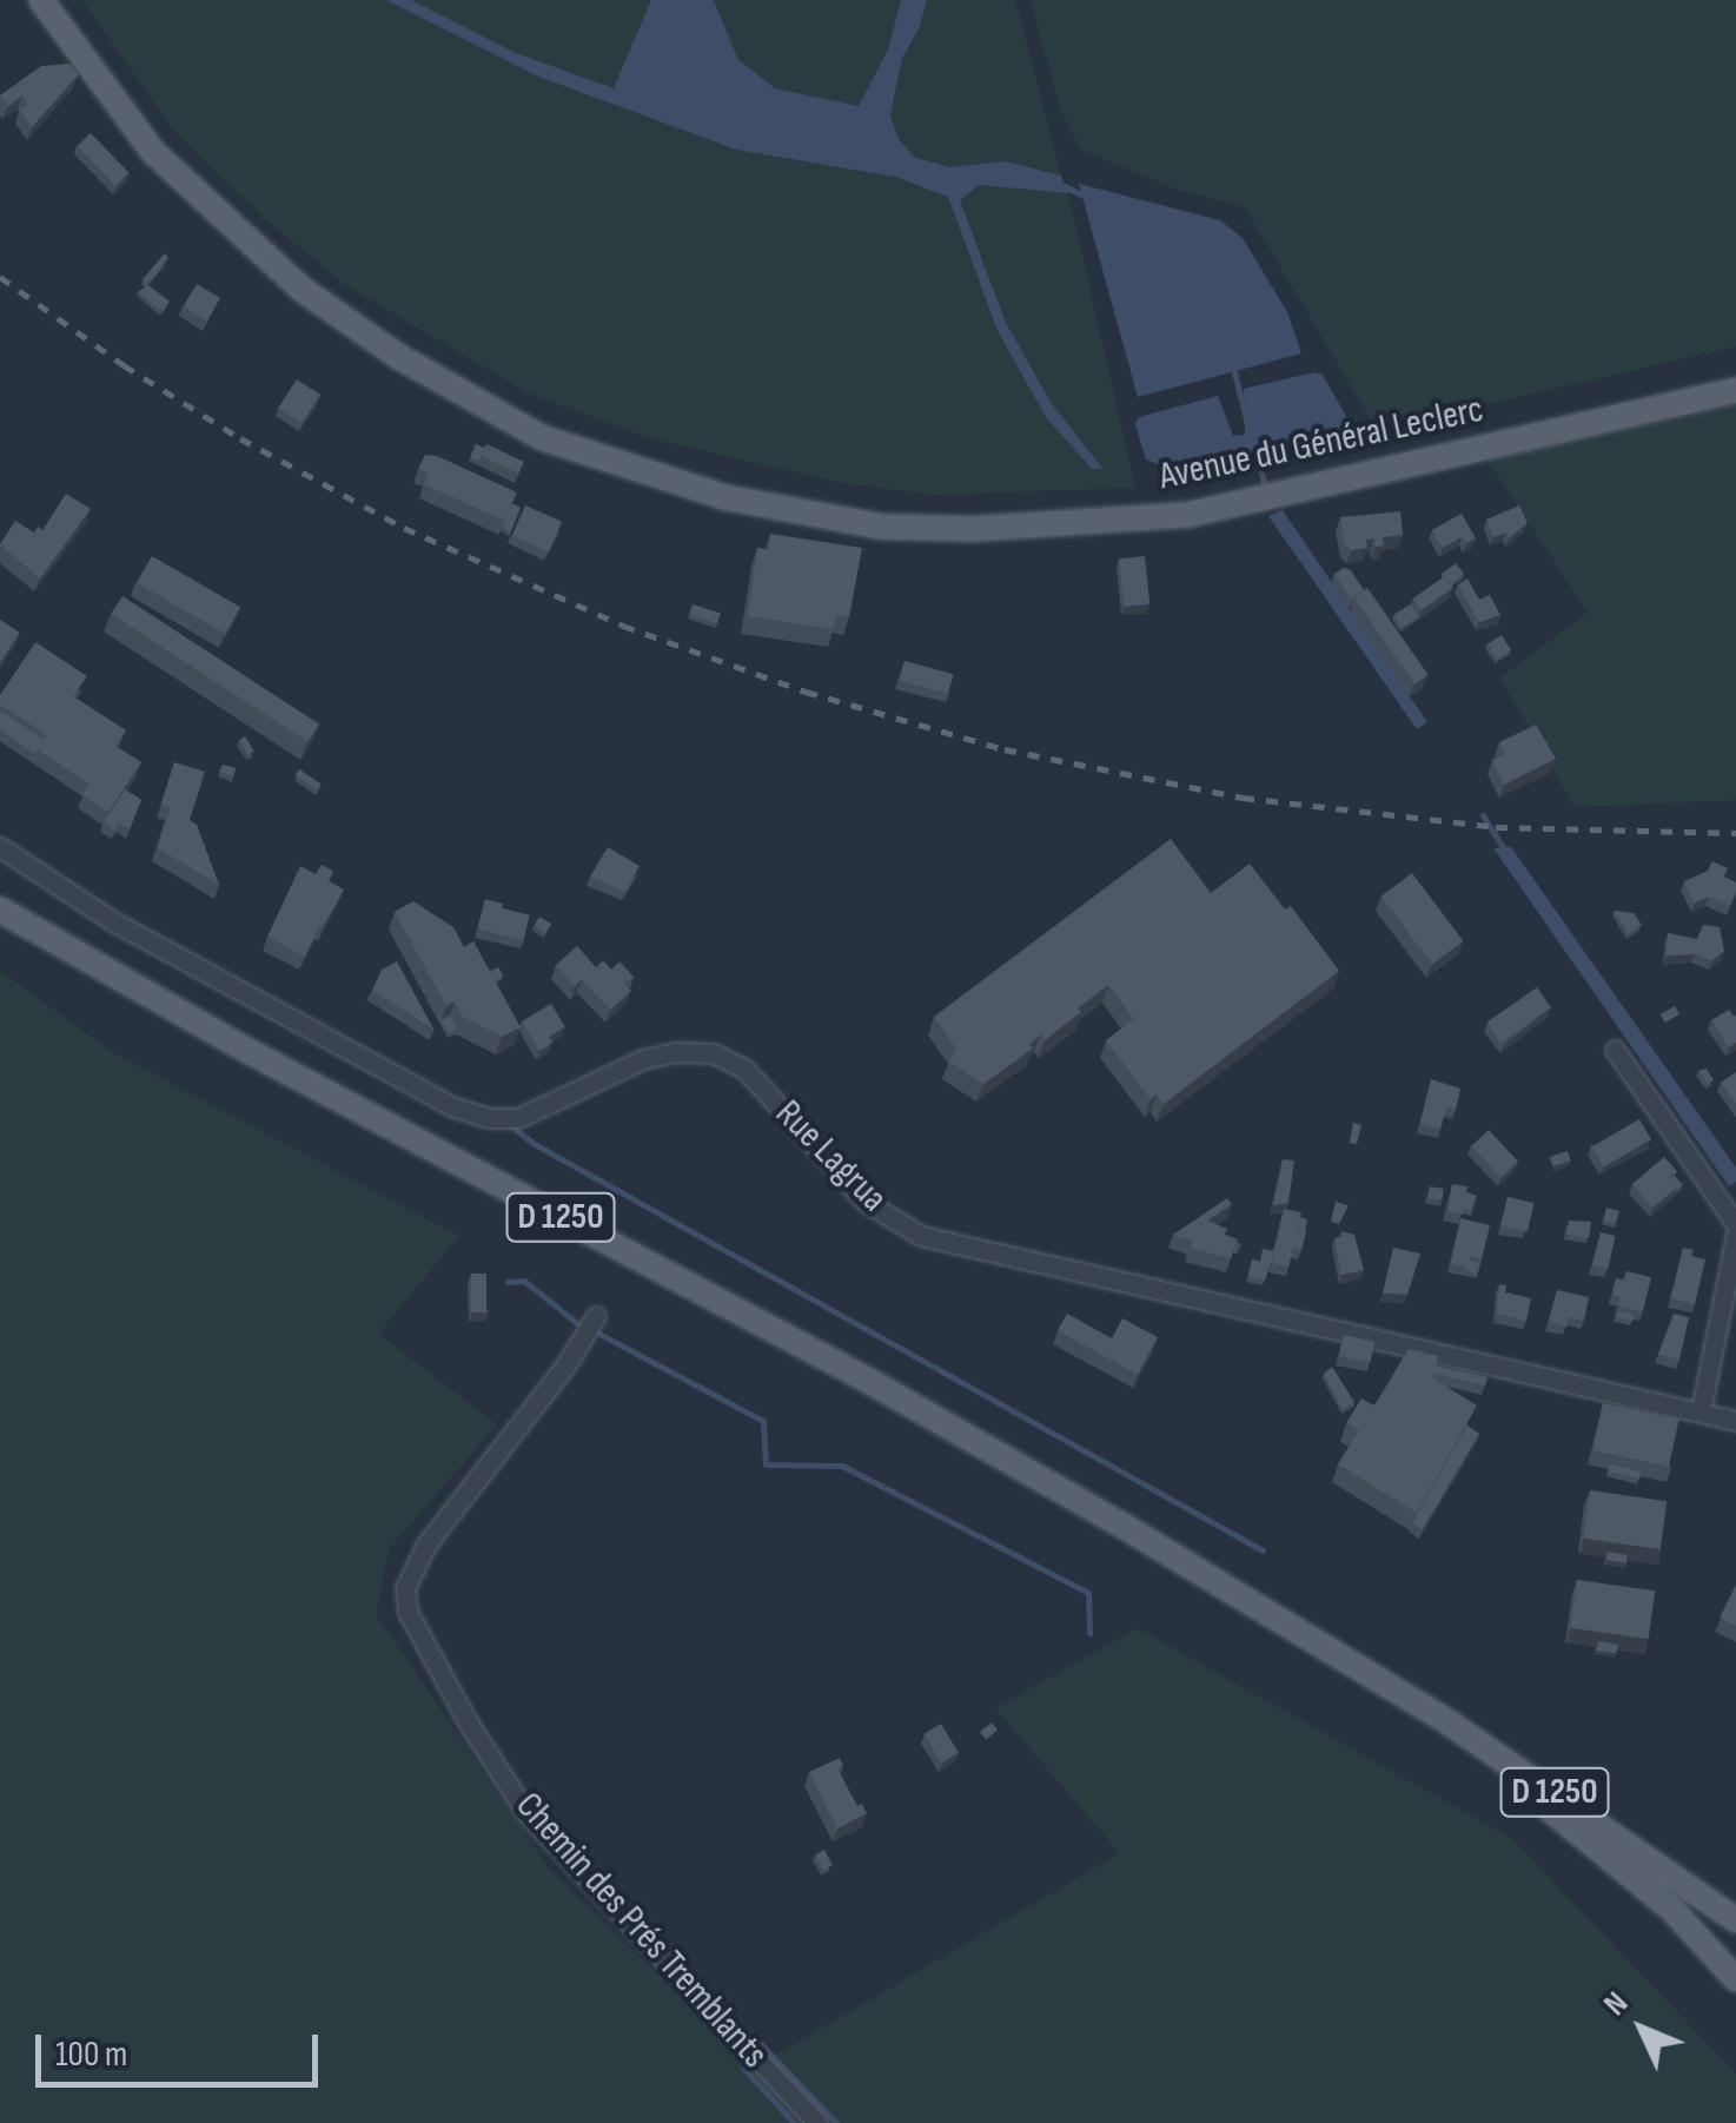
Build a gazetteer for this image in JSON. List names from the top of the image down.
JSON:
{
  "streets": {
    "main road": ["Avenue du Général Leclerc", "D 1250"],
    "street": ["Rue Lagrua", "Chemin des Prés Tremblants"]
  },
  "scale_bar": "100 m",
  "north": "top left"
}
